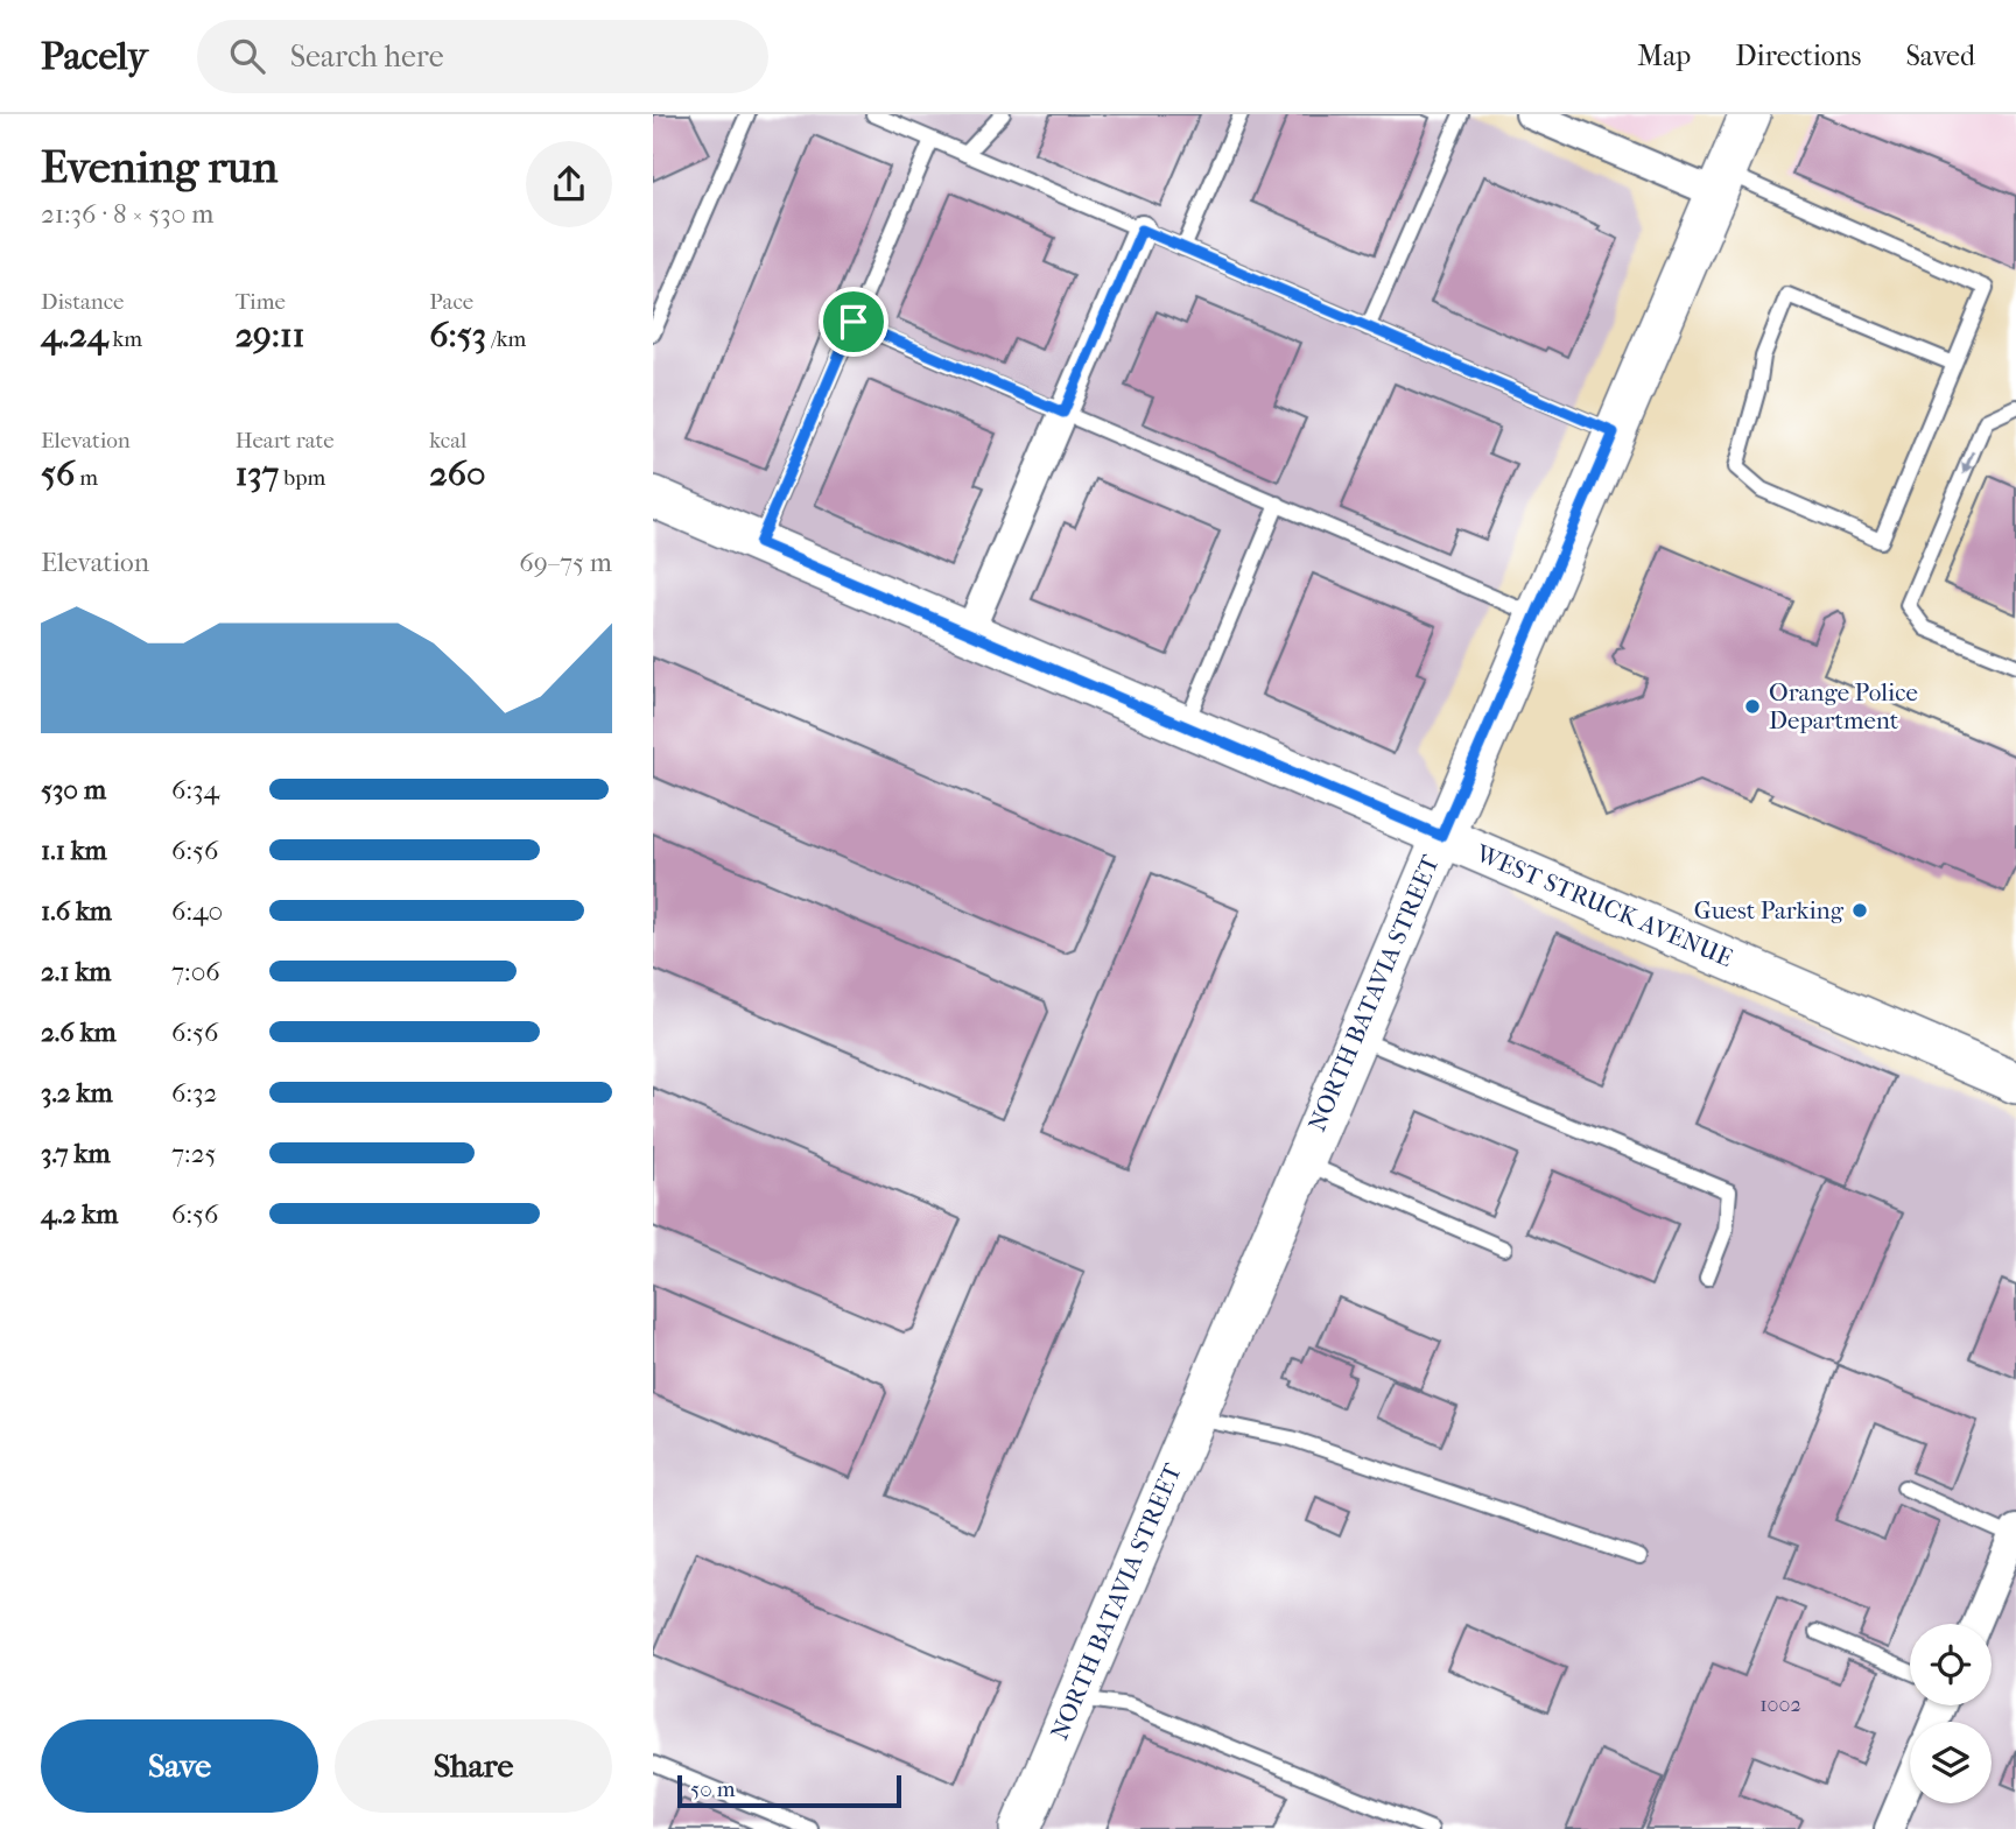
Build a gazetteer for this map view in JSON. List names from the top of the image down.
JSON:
{
  "streets": {
    "street": ["WEST STRUCK AVENUE", "NORTH BATAVIA STREET"]
  },
  "crossings": [
    ["WEST STRUCK AVENUE", "NORTH BATAVIA STREET"]
  ],
  "places": ["Orange Police Department", "Guest Parking"],
  "house_numbers": ["1002"],
  "scale_bar": "50 m",
  "page": {
    "header": "Pacely",
    "search": "Search here",
    "nav": ["Map", "Directions", "Saved"],
    "heading": ["Evening run", "21:36 · 8 × 530 m"],
    "stats": [
      ["Distance", "4.24 km"],
      ["Time", "29:11"],
      ["Pace", "6:53 /km"],
      ["Elevation", "56 m"],
      ["Heart rate", "137 bpm"],
      ["kcal", "260"]
    ],
    "chart": ["Elevation", "69–75 m"],
    "list": [
      {
        "name": "530 m",
        "note": "6:34"
      },
      {
        "name": "1.1 km",
        "note": "6:56"
      },
      {
        "name": "1.6 km",
        "note": "6:40"
      },
      {
        "name": "2.1 km",
        "note": "7:06"
      },
      {
        "name": "2.6 km",
        "note": "6:56"
      },
      {
        "name": "3.2 km",
        "note": "6:32"
      },
      {
        "name": "3.7 km",
        "note": "7:25"
      },
      {
        "name": "4.2 km",
        "note": "6:56"
      }
    ],
    "buttons": ["Save", "Share"],
    "scale": "50 m"
  }
}
